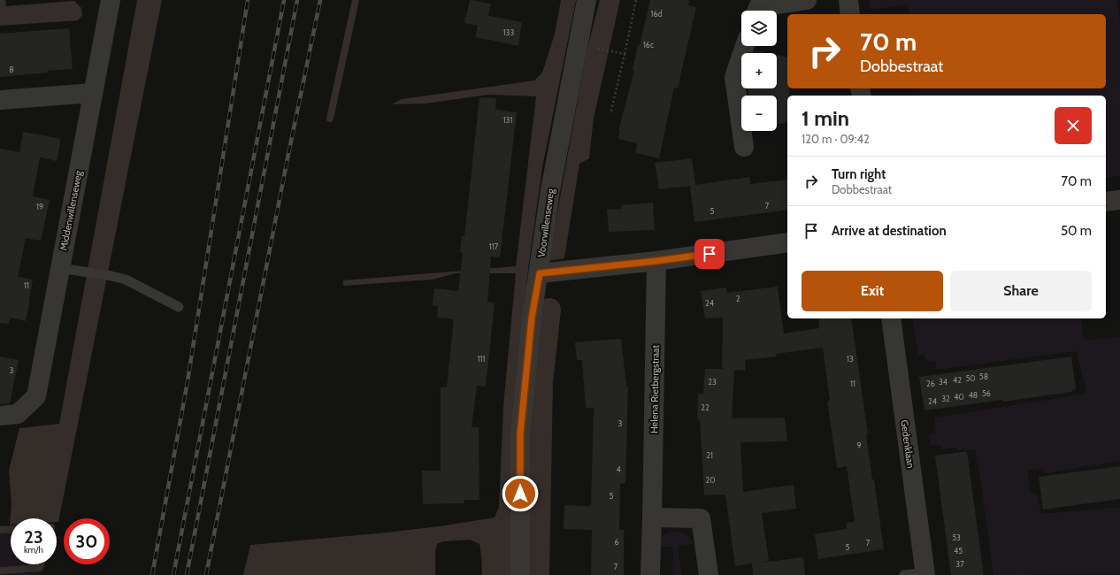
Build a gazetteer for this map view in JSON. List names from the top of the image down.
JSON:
{
  "streets": {
    "street": [
      "Middenwillenseweg",
      "Voorwillenseweg",
      "Helena Rietbergstraat",
      "Gedenklaan"
    ]
  },
  "house_numbers": [
    "16d",
    "133",
    "16c",
    "8",
    "131",
    "7",
    "19",
    "5",
    "117",
    "11",
    "2",
    "24",
    "111",
    "13",
    "3",
    "58",
    "50",
    "42",
    "23",
    "34",
    "11",
    "26",
    "56",
    "48",
    "40",
    "32",
    "24",
    "22",
    "3",
    "9",
    "21",
    "4",
    "20",
    "5",
    "53",
    "6",
    "7",
    "5",
    "45",
    "37",
    "7"
  ],
  "page": {
    "map_buttons": ["+", "−"],
    "turn": ["70 m", "Dobbestraat"],
    "heading": ["1 min", "120 m · 09:42"],
    "list": [
      {
        "name": "Turn right",
        "note": "Dobbestraat",
        "value": "70 m"
      },
      {
        "name": "Arrive at destination",
        "value": "50 m"
      }
    ],
    "buttons": ["Exit", "Share"],
    "speed": "23 km/h",
    "limit": "30"
  }
}
